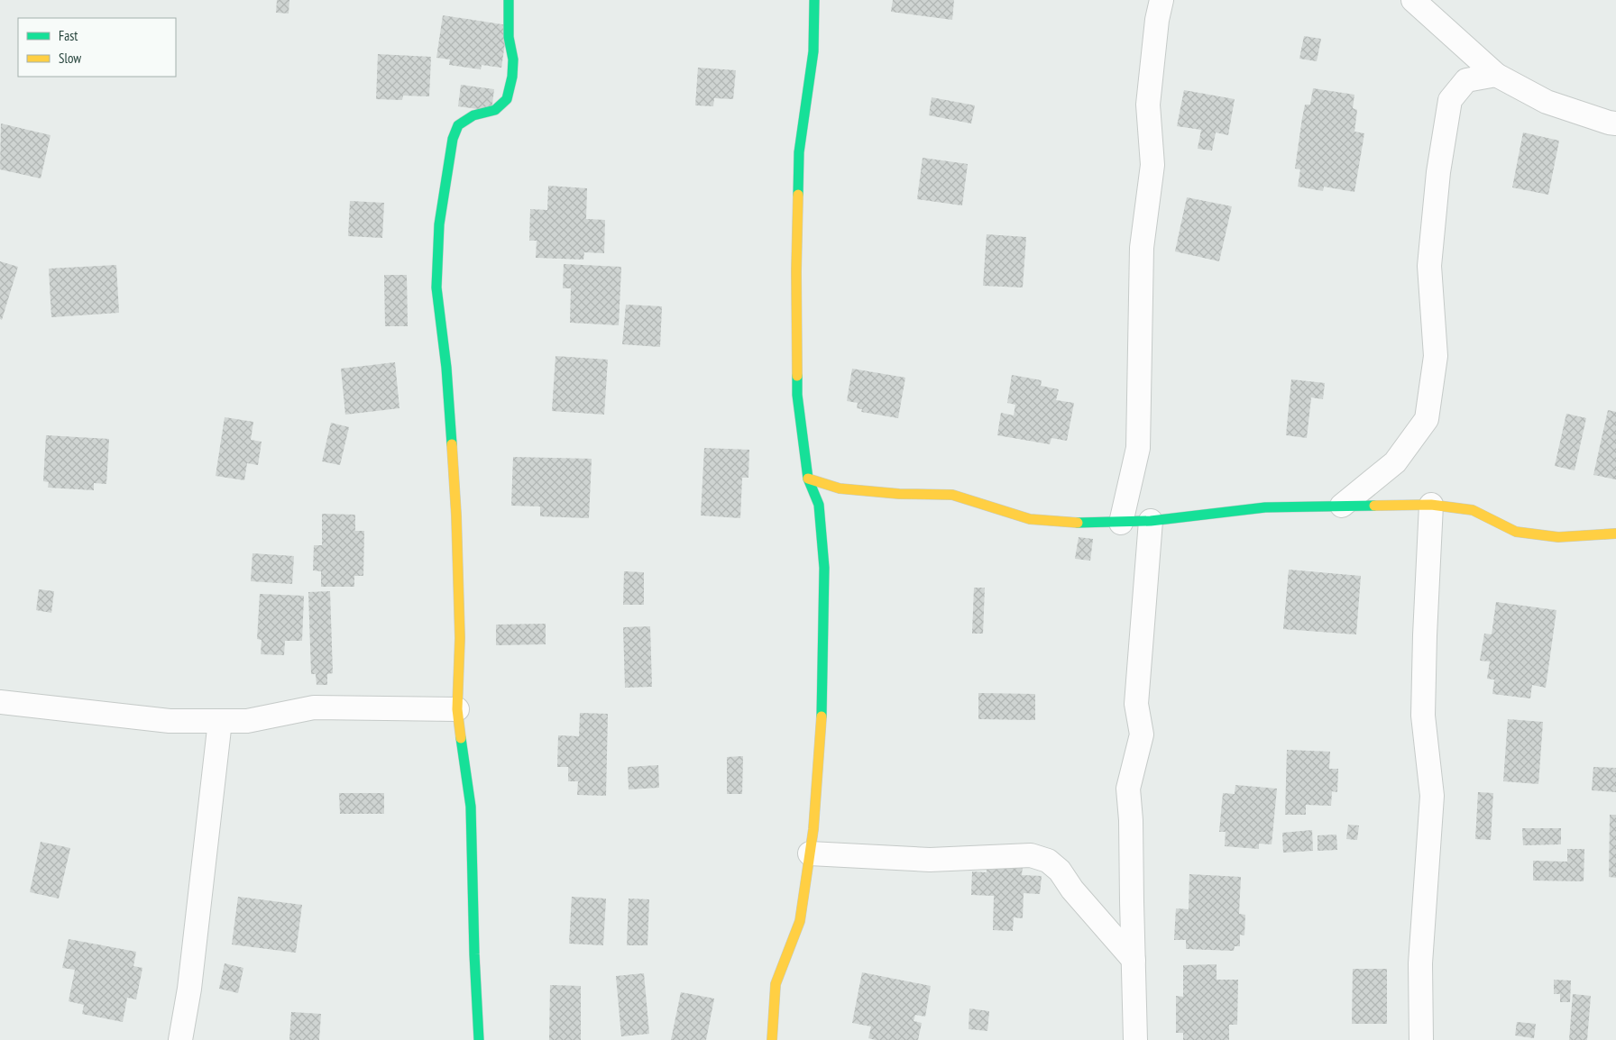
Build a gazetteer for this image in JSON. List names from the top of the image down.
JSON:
{
  "legend": ["Fast", "Slow"]
}
